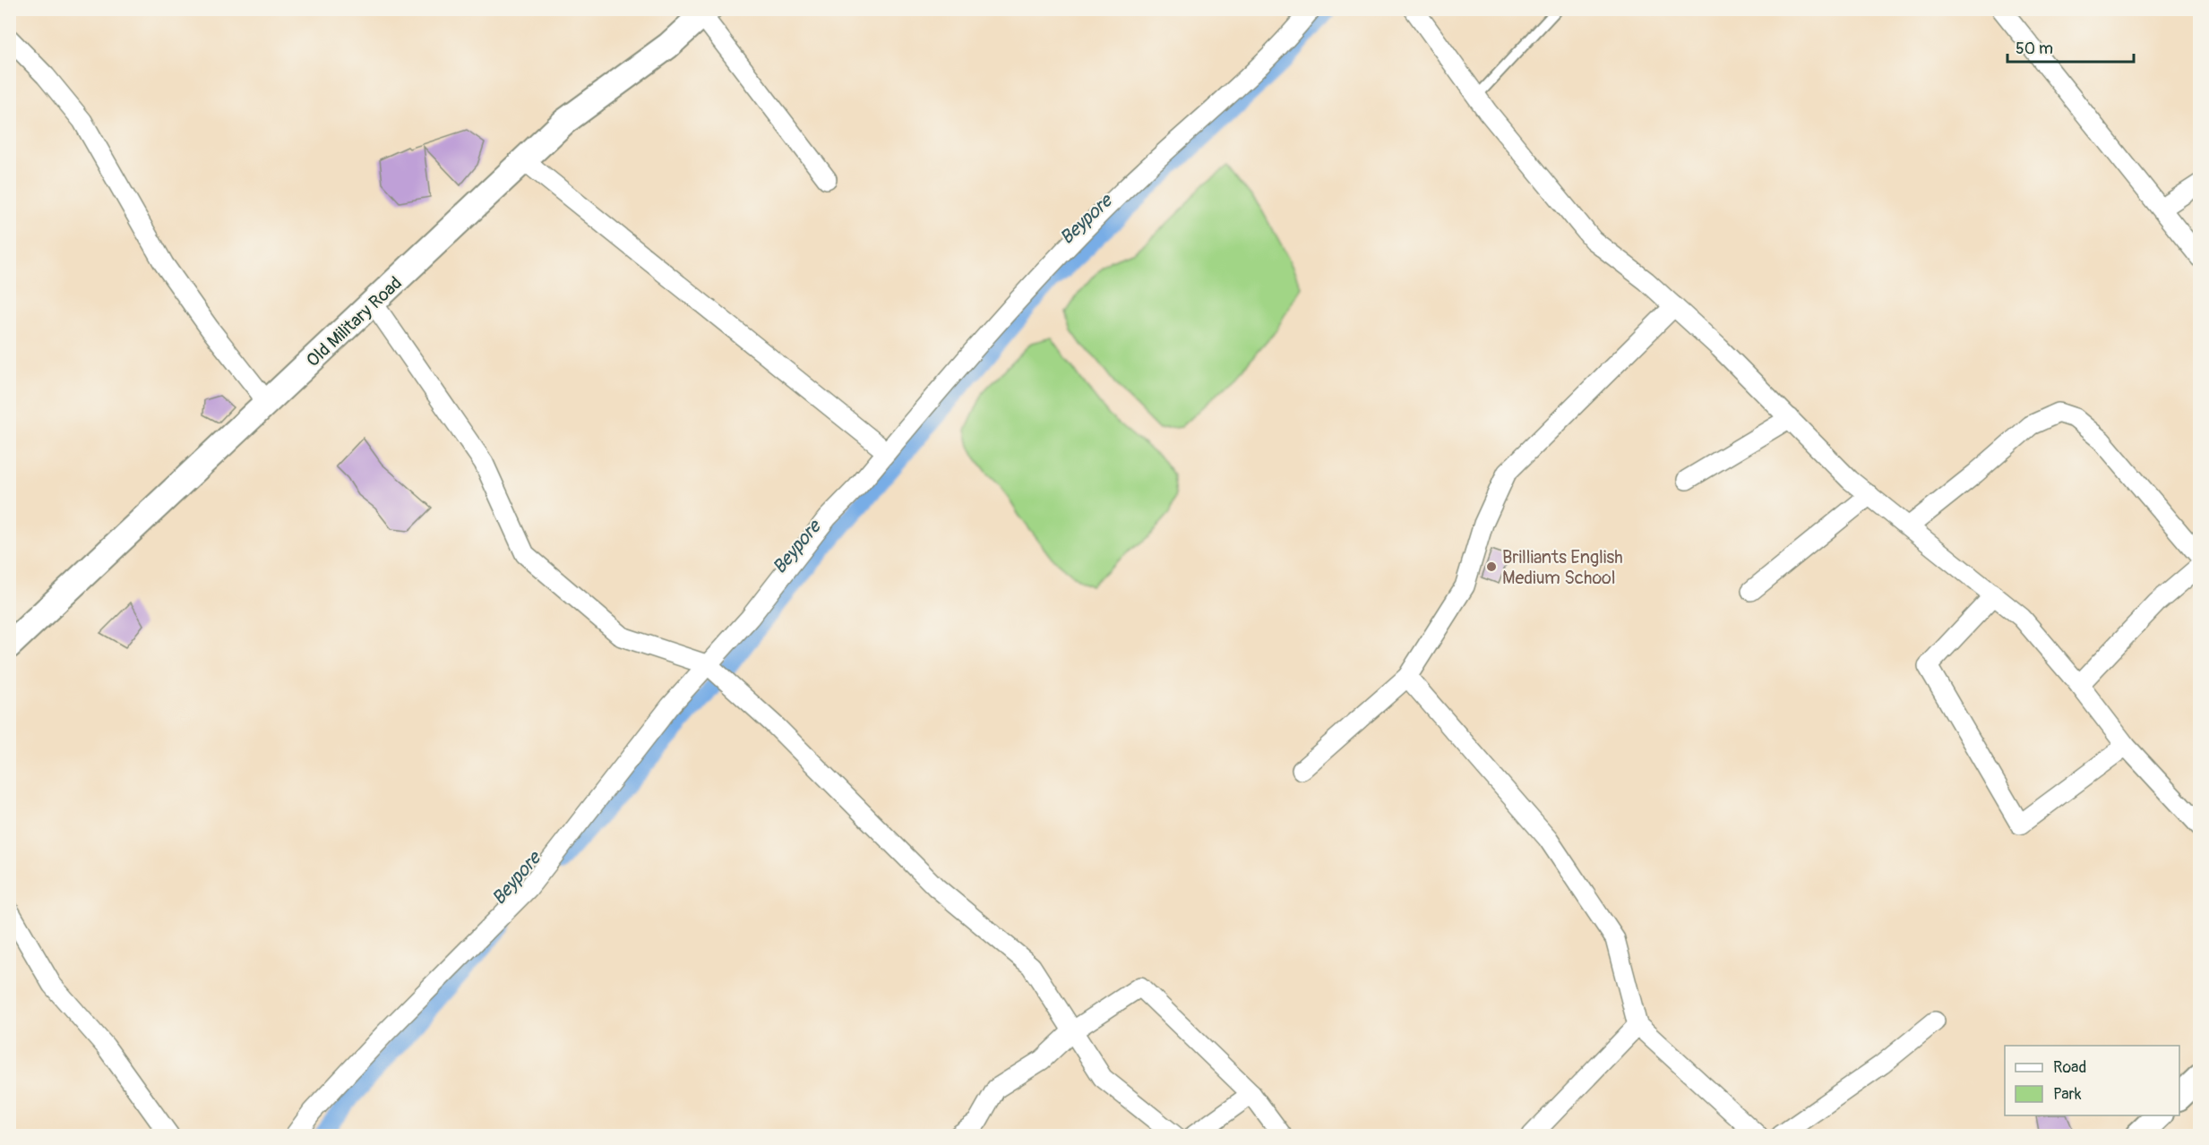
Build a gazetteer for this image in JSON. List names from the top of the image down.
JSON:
{
  "streets": {
    "main road": ["Old Military Road"]
  },
  "water": ["Beypore"],
  "places": ["Brilliants English Medium School"],
  "legend": ["Road", "Park"],
  "scale_bar": "50 m"
}
